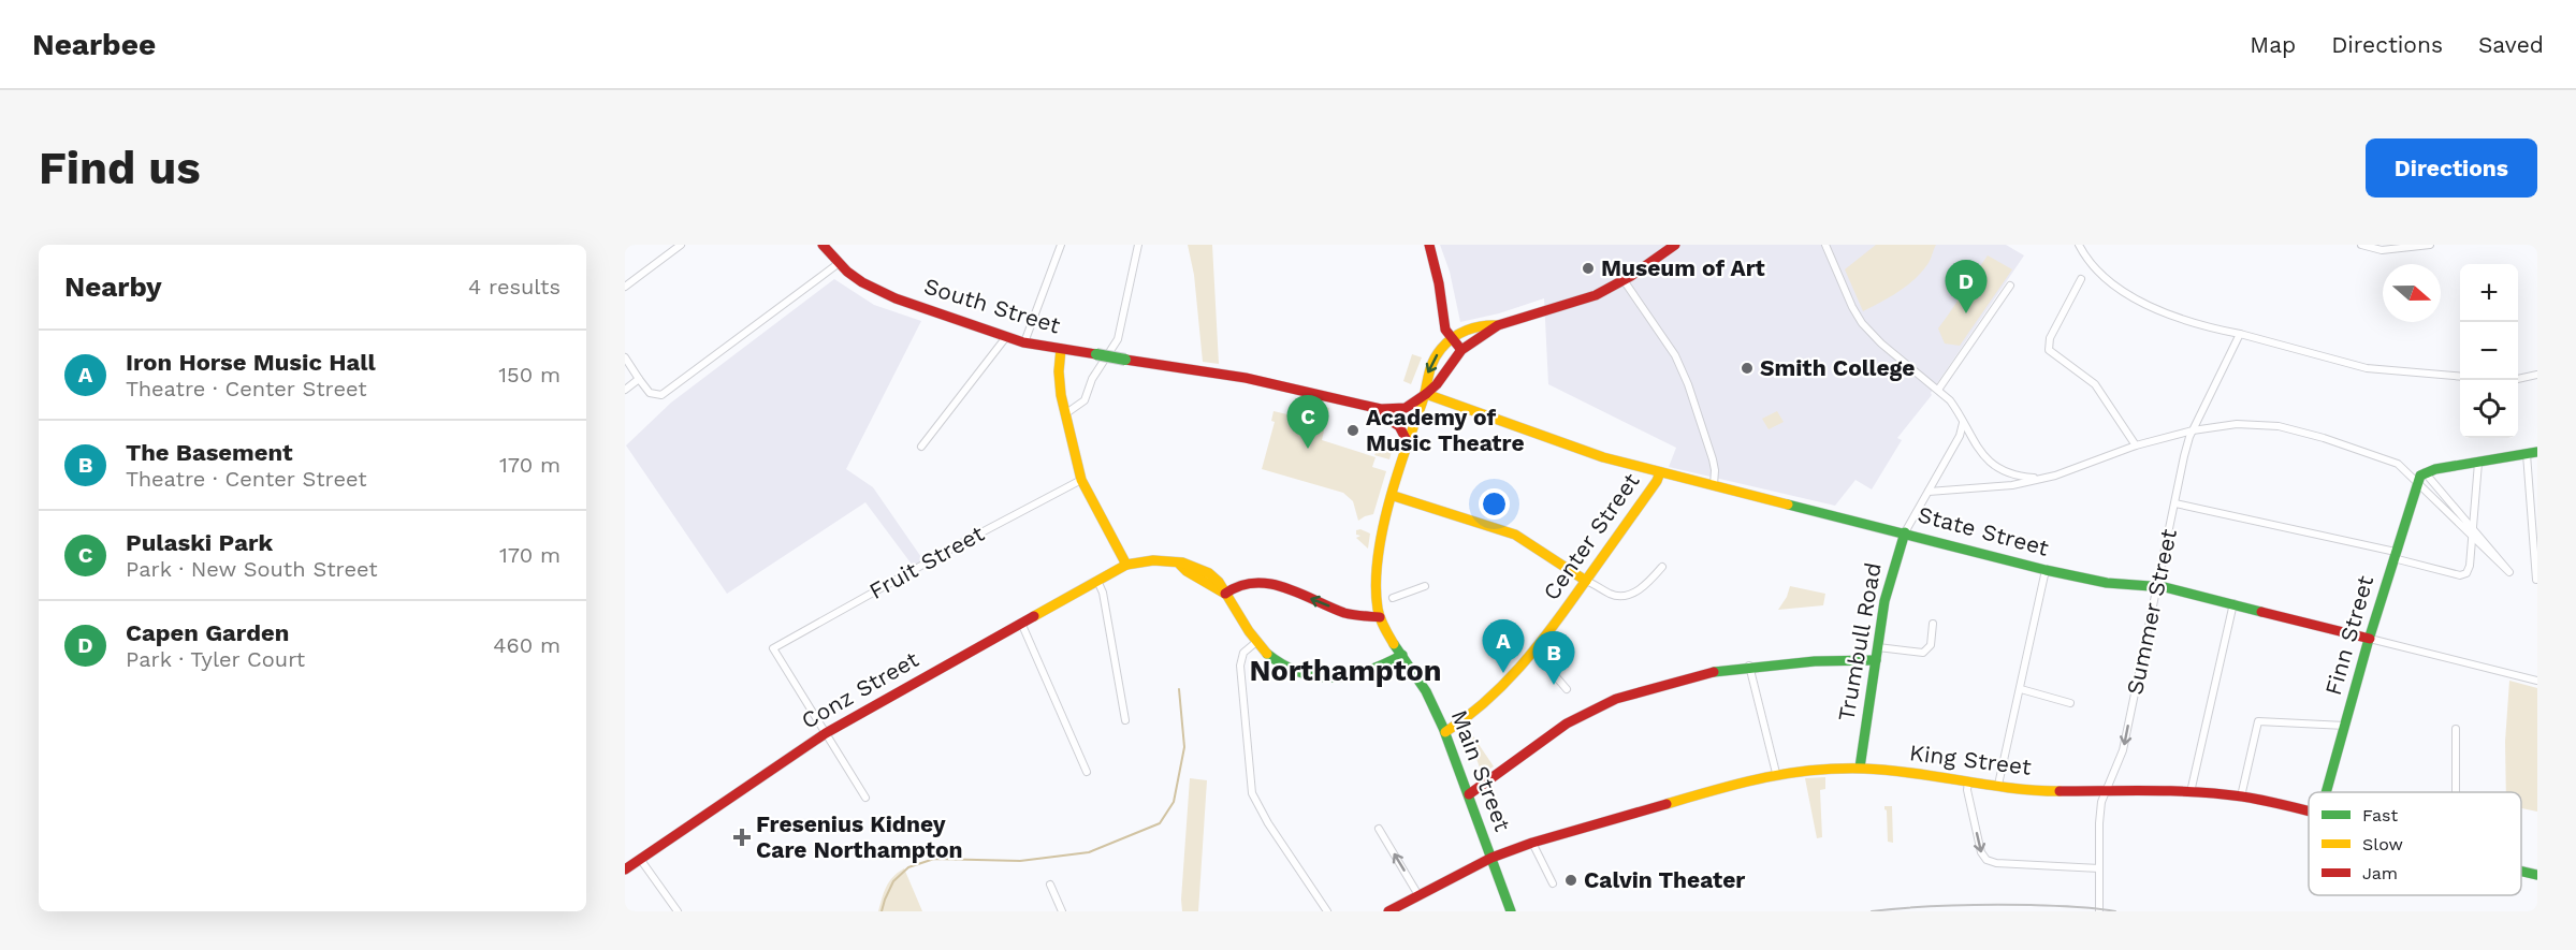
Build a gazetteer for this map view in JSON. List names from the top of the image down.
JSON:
{
  "streets": {
    "main road": [
      "South Street",
      "State Street",
      "Center Street",
      "Finn Street",
      "Trumbull Road",
      "Conz Street",
      "King Street",
      "Main Street"
    ],
    "street": ["Fruit Street", "Summer Street"]
  },
  "crossings": [
    ["State Street", "Center Street"],
    ["State Street", "Summer Street"],
    ["State Street", "Finn Street"],
    ["State Street", "Trumbull Road"],
    ["State Street", "Main Street"],
    ["Center Street", "Main Street"],
    ["Fruit Street", "Conz Street"],
    ["Summer Street", "King Street"],
    ["Trumbull Road", "King Street"],
    ["King Street", "Main Street"]
  ],
  "one_way": ["Summer Street"],
  "districts": ["Northampton"],
  "places": {
    "other": [
      "Museum of Art",
      "Smith College",
      "Academy of Music Theatre",
      "Calvin Theater"
    ],
    "health": ["Fresenius Kidney Care Northampton"]
  },
  "legend": ["Fast", "Slow", "Jam"],
  "north": "right",
  "page": {
    "header": "Nearbee",
    "nav": ["Map", "Directions", "Saved"],
    "buttons": "Directions",
    "title": "Find us",
    "heading": ["Nearby", "4 results"],
    "pins": [
      "D",
      "C",
      "A",
      "B"
    ],
    "map_buttons": ["+", "−"],
    "list": [
      {
        "mark": "A",
        "name": "Iron Horse Music Hall",
        "note": "Theatre · Center Street",
        "value": "150 m"
      },
      {
        "mark": "B",
        "name": "The Basement",
        "note": "Theatre · Center Street",
        "value": "170 m"
      },
      {
        "mark": "C",
        "name": "Pulaski Park",
        "note": "Park · New South Street",
        "value": "170 m"
      },
      {
        "mark": "D",
        "name": "Capen Garden",
        "note": "Park · Tyler Court",
        "value": "460 m"
      }
    ]
  }
}
